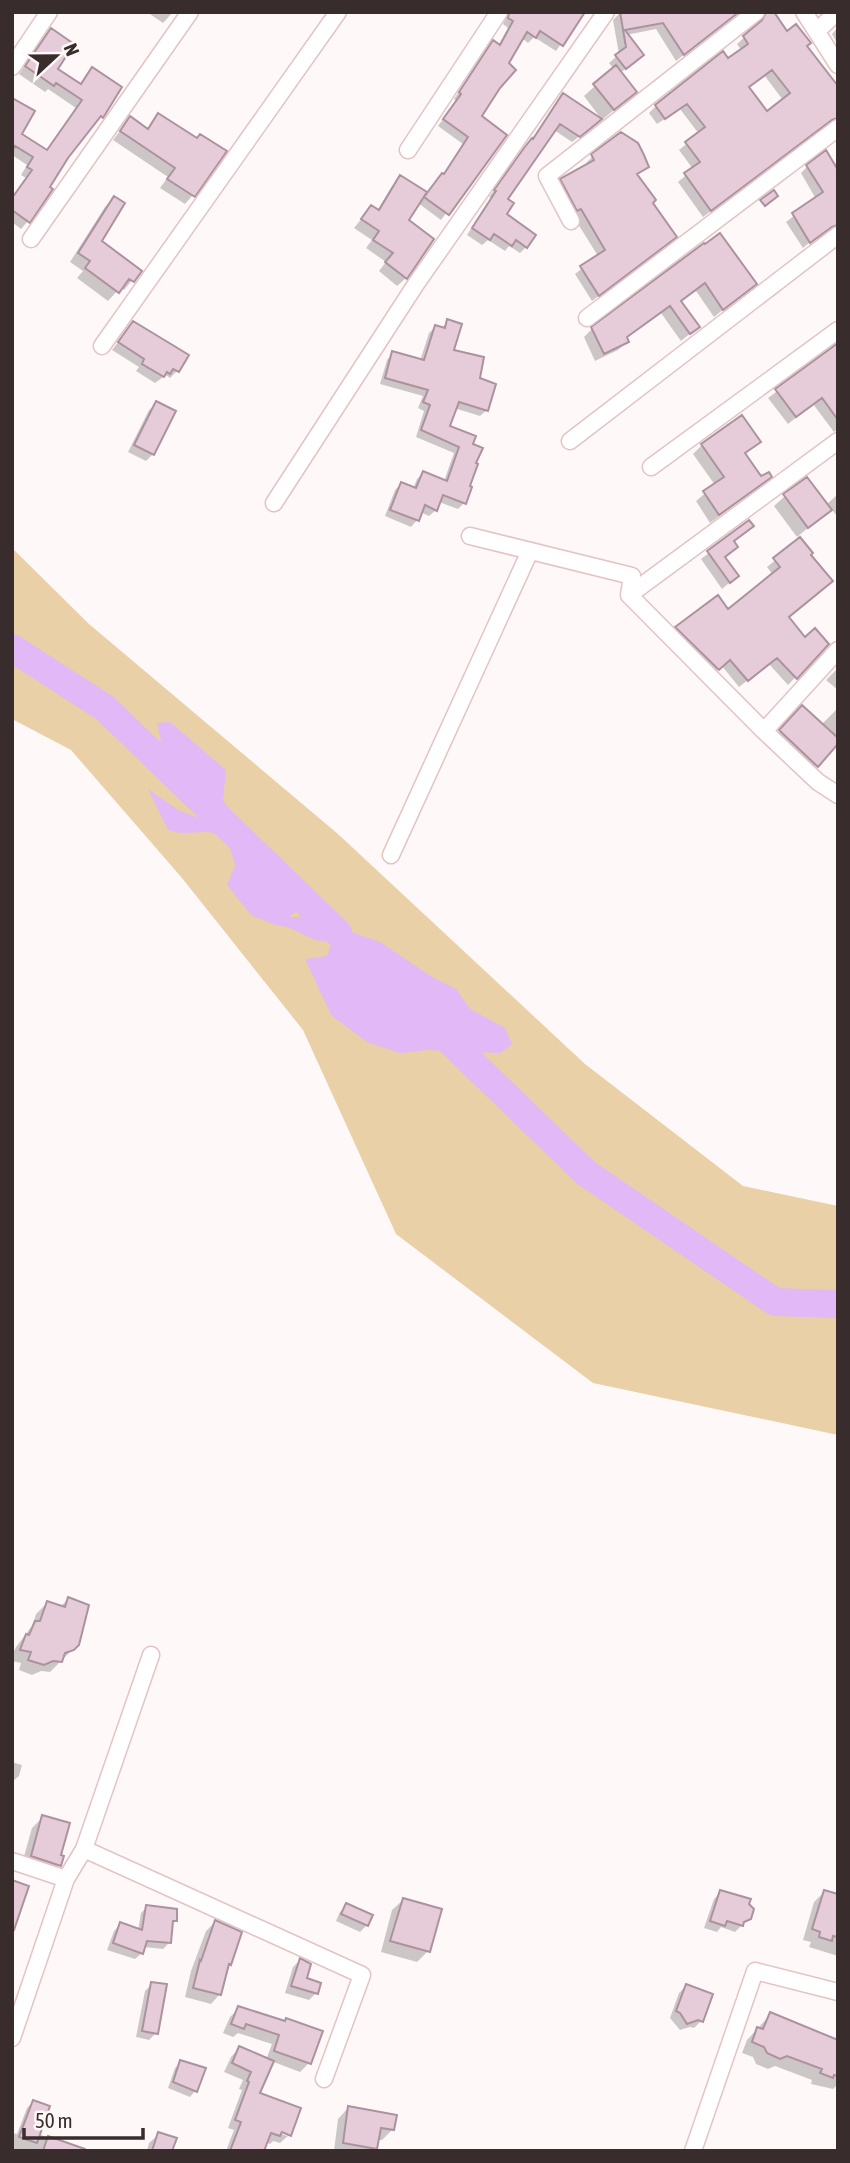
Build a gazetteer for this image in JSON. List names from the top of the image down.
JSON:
{
  "scale_bar": "50 m",
  "north": "right"
}
